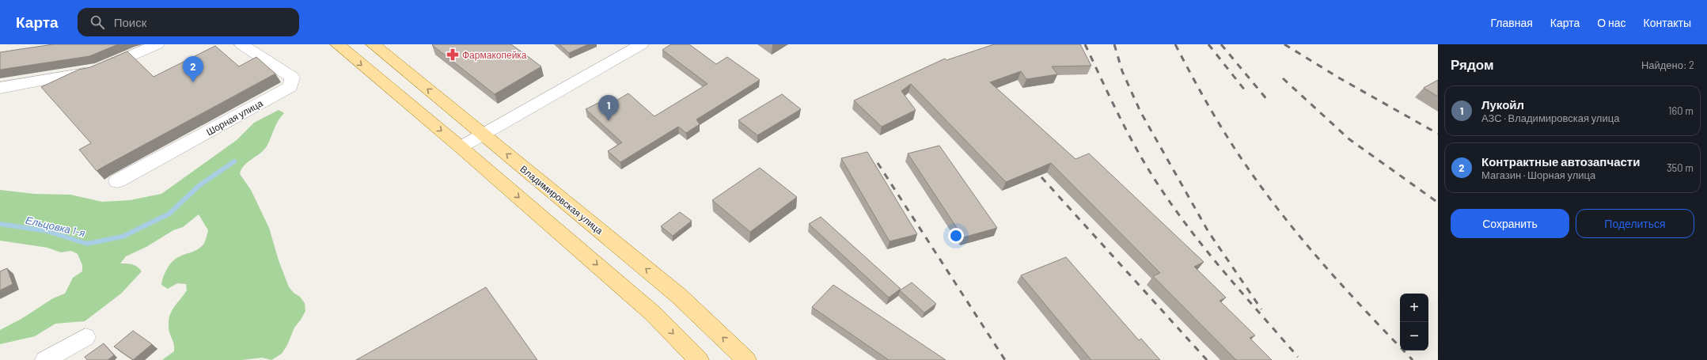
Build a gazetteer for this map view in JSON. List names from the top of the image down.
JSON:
{
  "streets": {
    "main road": ["Владимировская улица"],
    "street": ["Шорная улица"]
  },
  "water": ["Ельцовка 1-я"],
  "places": {
    "pharmacy": ["Фармакопейка"]
  },
  "page": {
    "header": "Карта",
    "search": "Поиск",
    "nav": [
      "Главная",
      "Карта",
      "О нас",
      "Контакты"
    ],
    "heading": ["Рядом", "Найдено: 2"],
    "pins": ["2", "1"],
    "list": [
      {
        "mark": "1",
        "name": "Лукойл",
        "note": "АЗС · Владимировская улица",
        "value": "160 m"
      },
      {
        "mark": "2",
        "name": "Контрактные автозапчасти",
        "note": "Магазин · Шорная улица",
        "value": "350 m"
      }
    ],
    "buttons": ["Сохранить", "Поделиться"],
    "map_buttons": ["+", "−"]
  }
}
